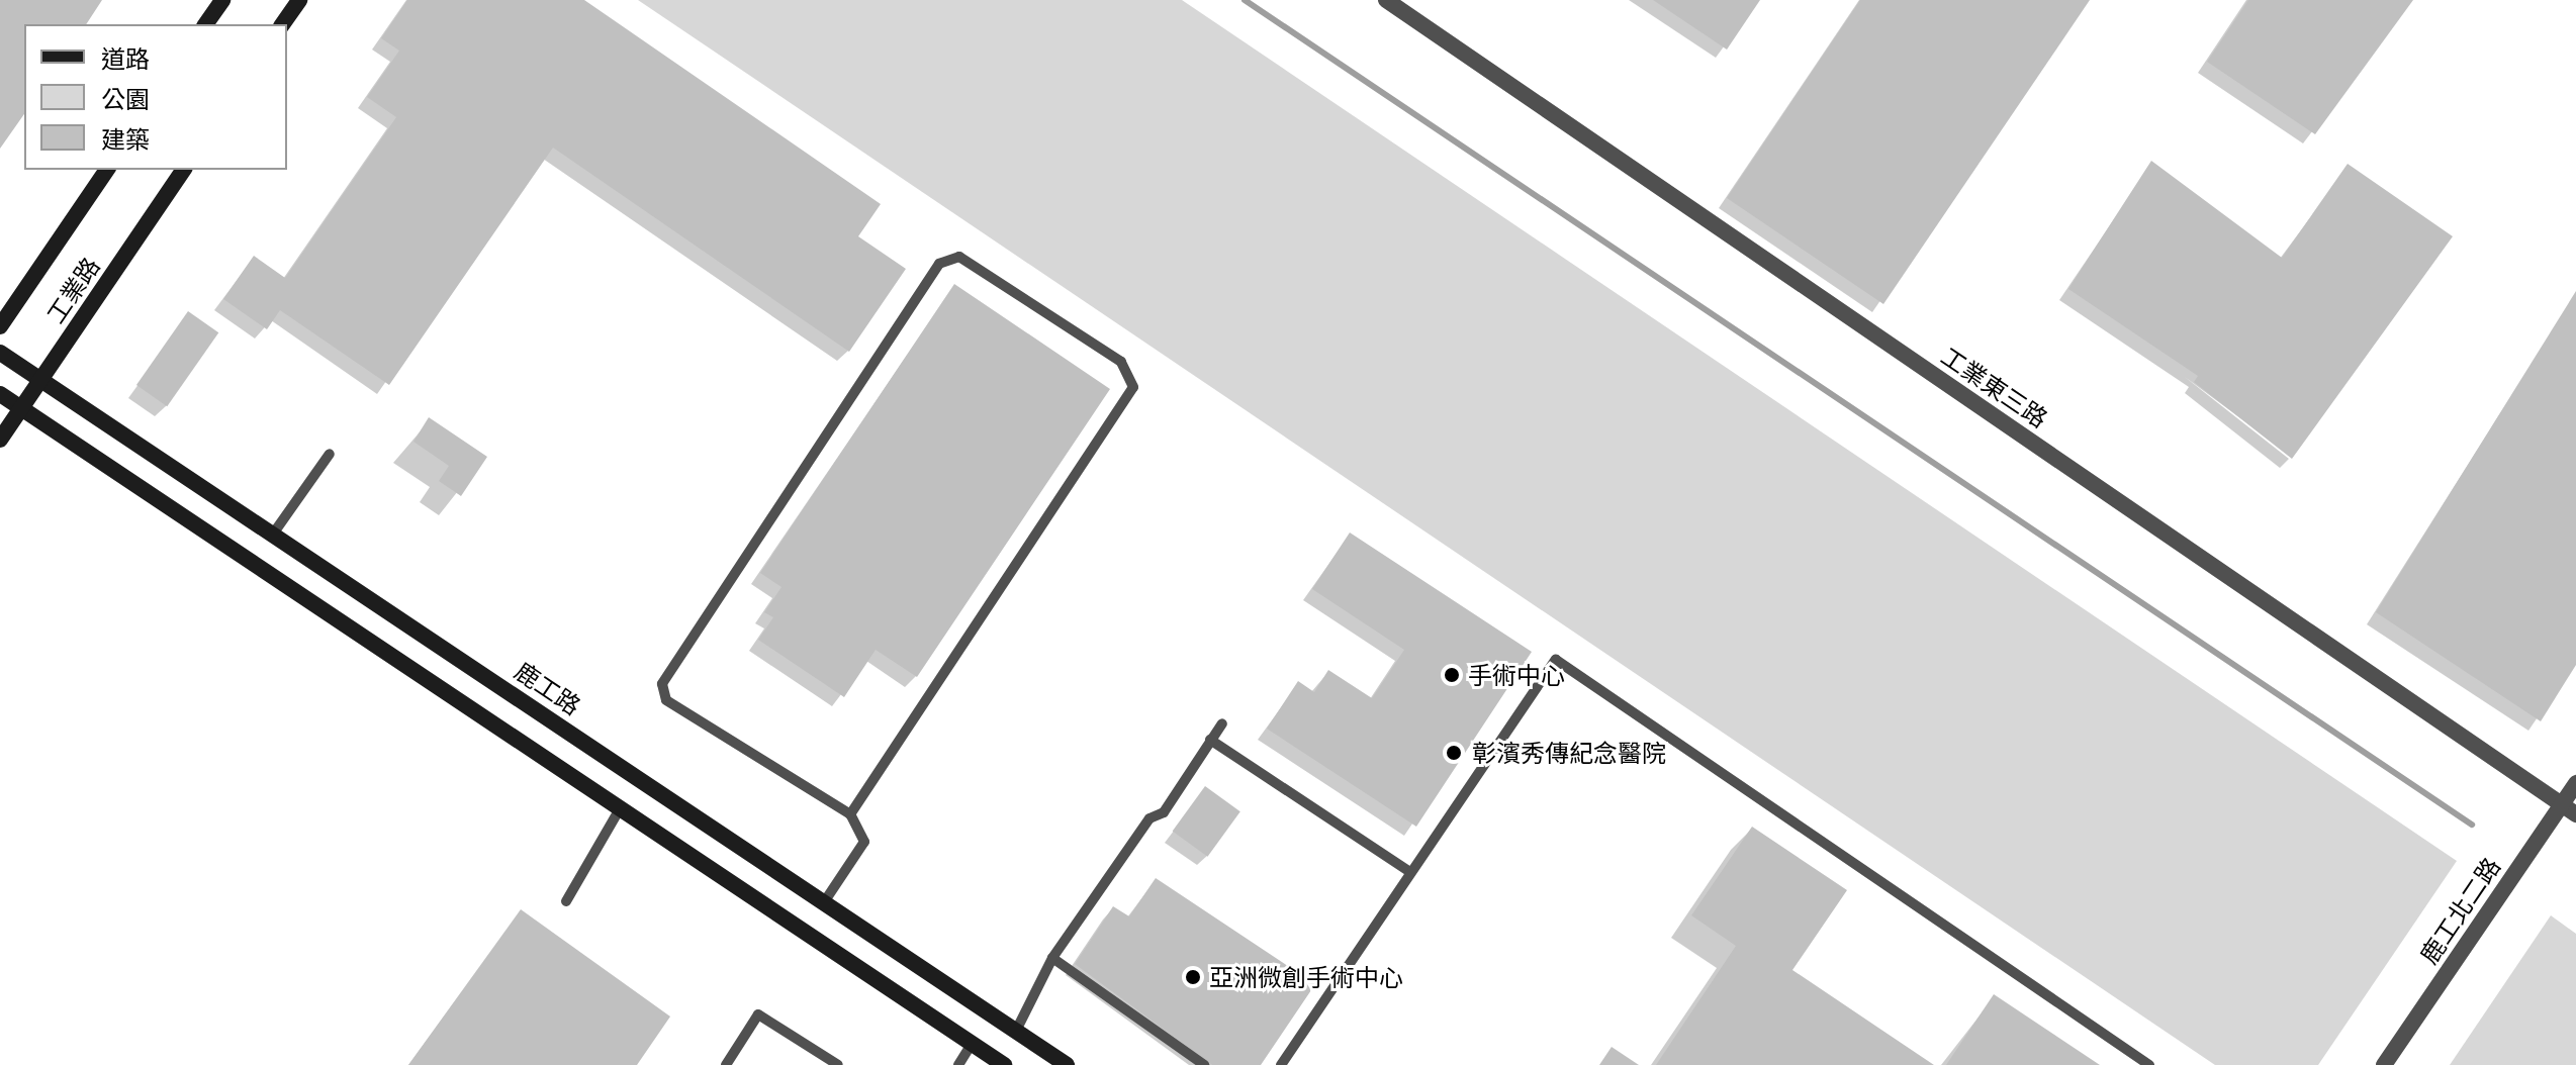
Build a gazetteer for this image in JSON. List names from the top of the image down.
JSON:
{
  "streets": {
    "street": [
      "工業路",
      "工業東三路",
      "鹿工路",
      "鹿工北二路"
    ]
  },
  "crossings": [
    ["工業路", "鹿工路"],
    ["工業東三路", "鹿工北二路"]
  ],
  "places": ["手術中心", "彰濱秀傳紀念醫院", "亞洲微創手術中心"],
  "legend": ["道路", "公園", "建築"]
}
